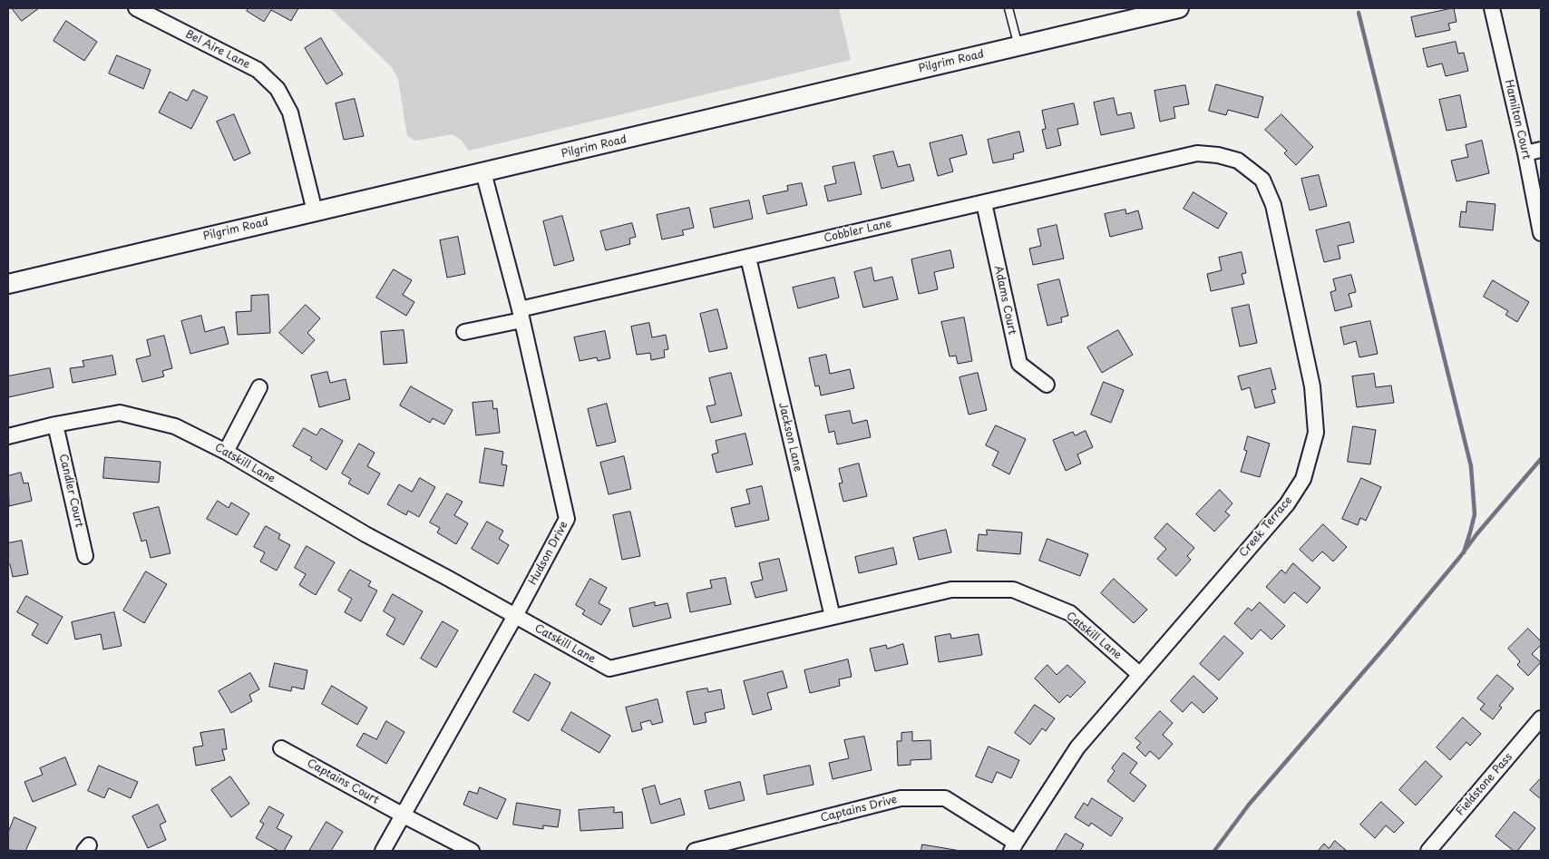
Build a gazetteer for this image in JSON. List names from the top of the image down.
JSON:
{
  "streets": {
    "street": [
      "Bel Aire Lane",
      "Pilgrim Road",
      "Hamilton Court",
      "Cobbler Lane",
      "Adams Court",
      "Jackson Lane",
      "Catskill Lane",
      "Candler Court",
      "Creek Terrace",
      "Hudson Drive",
      "Captains Court",
      "Fieldstone Pass",
      "Captains Drive"
    ]
  },
  "crossings": [
    ["Bel Aire Lane", "Pilgrim Road"],
    ["Pilgrim Road", "Hudson Drive"],
    ["Cobbler Lane", "Adams Court"],
    ["Cobbler Lane", "Jackson Lane"],
    ["Cobbler Lane", "Creek Terrace"],
    ["Cobbler Lane", "Hudson Drive"],
    ["Jackson Lane", "Catskill Lane"],
    ["Catskill Lane", "Candler Court"],
    ["Catskill Lane", "Creek Terrace"],
    ["Catskill Lane", "Hudson Drive"],
    ["Creek Terrace", "Captains Drive"],
    ["Hudson Drive", "Captains Court"]
  ]
}
